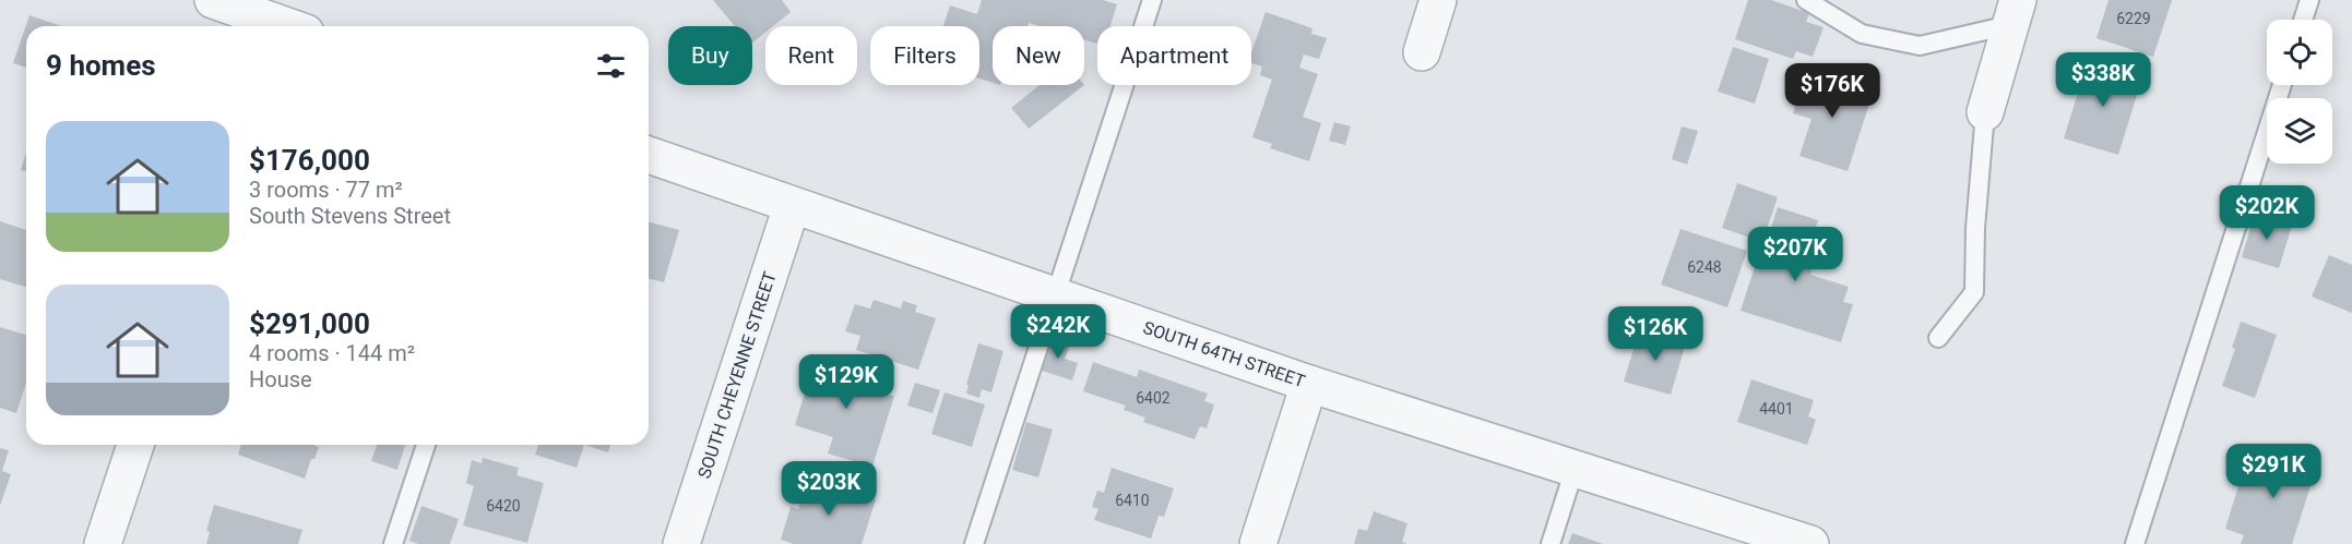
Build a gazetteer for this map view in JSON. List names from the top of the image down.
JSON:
{
  "streets": {
    "street": ["SOUTH 64TH STREET", "SOUTH CHEYENNE STREET"]
  },
  "crossings": [
    ["SOUTH 64TH STREET", "SOUTH CHEYENNE STREET"]
  ],
  "house_numbers": [
    "6229",
    "6248",
    "6402",
    "4401",
    "6410",
    "6420"
  ],
  "page": {
    "chip": [
      "Buy",
      "Rent",
      "Filters",
      "New",
      "Apartment"
    ],
    "heading": "9 homes",
    "price": [
      "$338K",
      "$176K",
      "$202K",
      "$207K",
      "$242K",
      "$126K",
      "$129K",
      "$291K",
      "$203K"
    ],
    "list": [
      {
        "name": "$176,000",
        "note": "3 rooms · 77 m² · South Stevens Street"
      },
      {
        "name": "$291,000",
        "note": "4 rooms · 144 m² · House"
      }
    ]
  }
}
